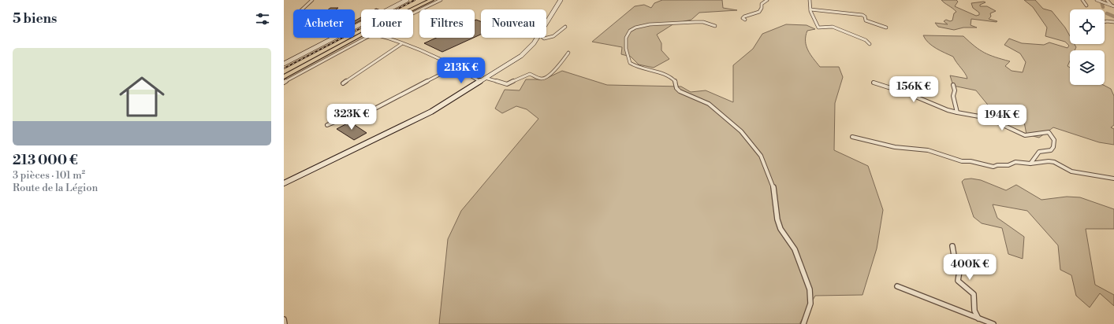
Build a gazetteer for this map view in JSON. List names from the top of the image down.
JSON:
{
  "page": {
    "heading": "5 biens",
    "chip": [
      "Acheter",
      "Louer",
      "Filtres",
      "Nouveau"
    ],
    "list": [
      {
        "name": "213 000 €",
        "note": "3 pièces · 101 m² · Route de la Légion"
      }
    ],
    "price": [
      "213K €",
      "156K €",
      "323K €",
      "194K €",
      "400K €"
    ]
  }
}
